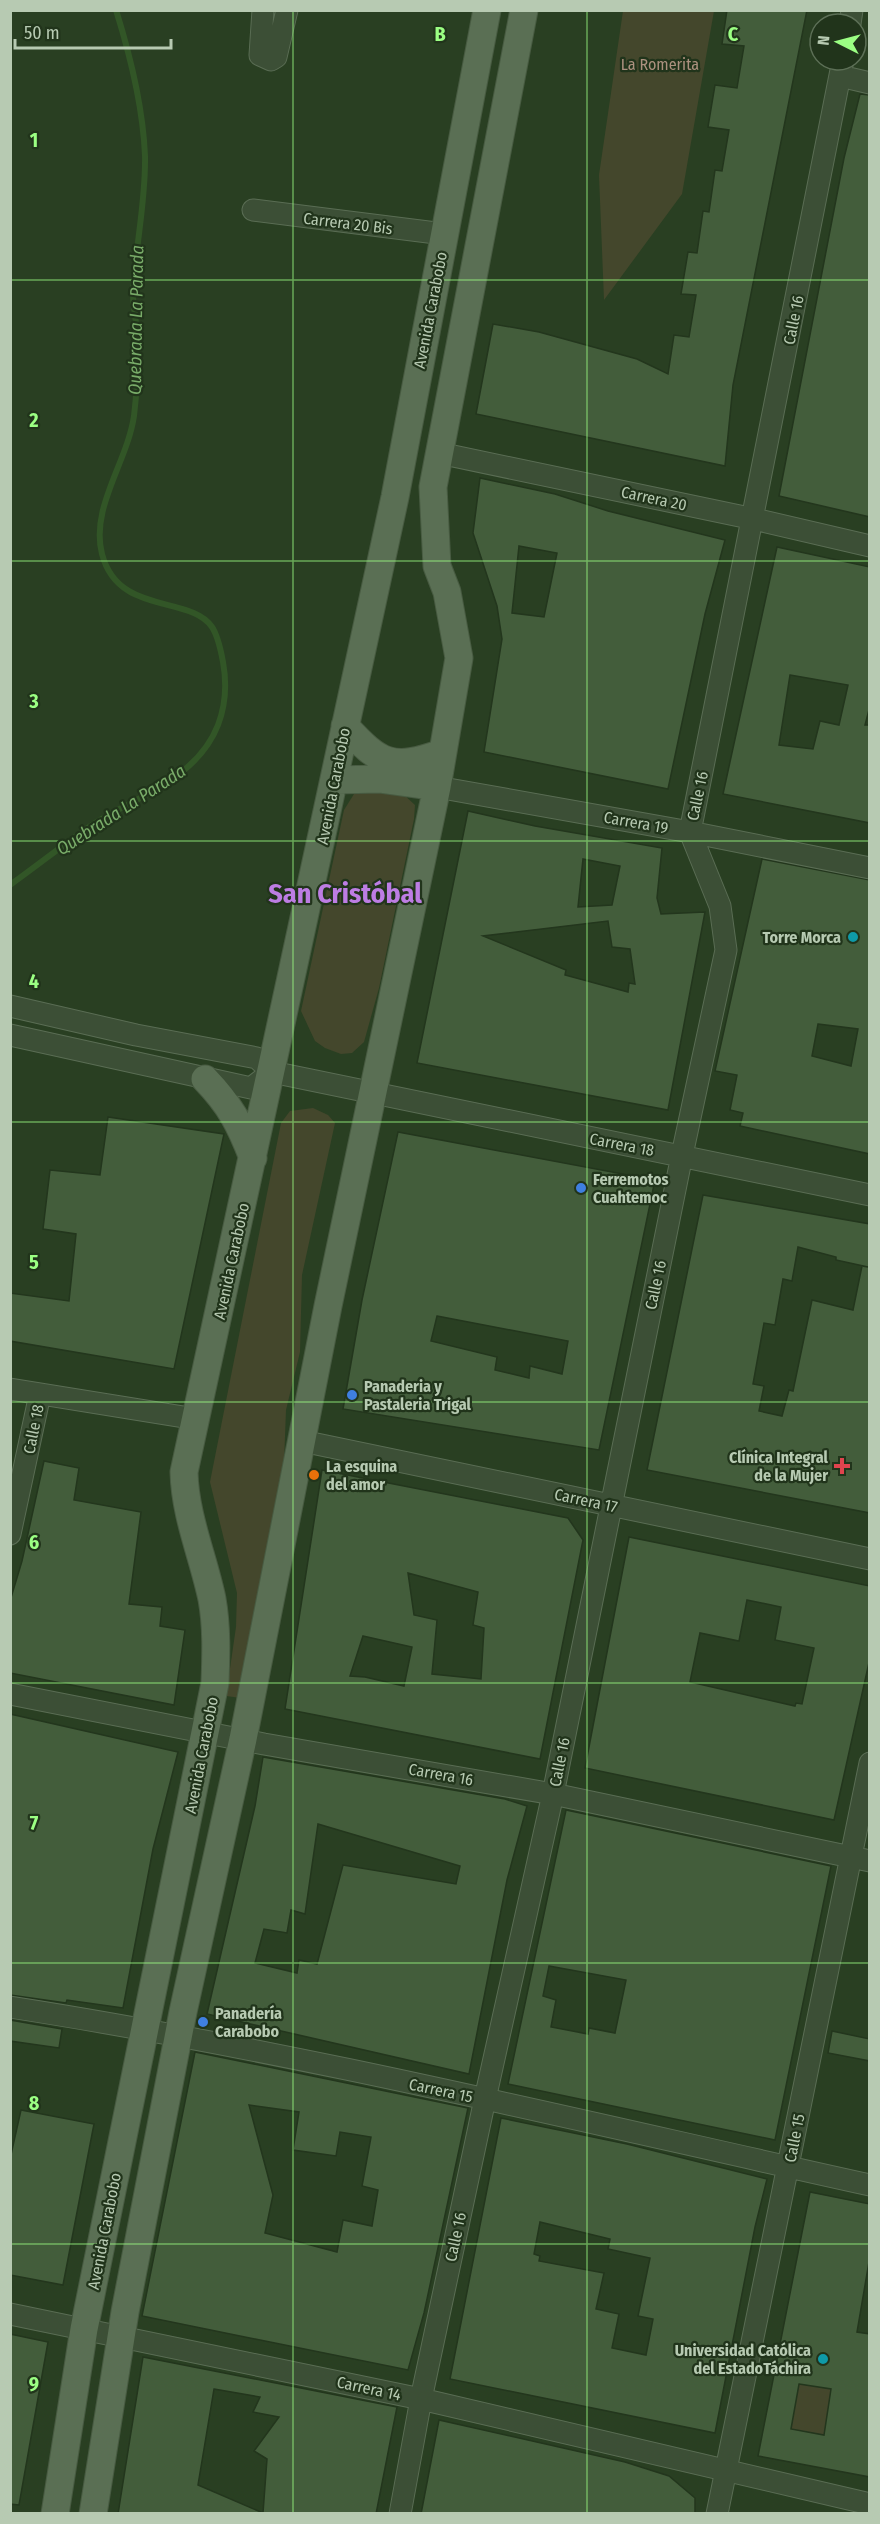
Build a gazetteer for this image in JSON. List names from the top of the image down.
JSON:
{
  "streets": {
    "main road": ["Avenida Carabobo"],
    "street": [
      "Carrera 20 Bis",
      "Calle 16",
      "Carrera 20",
      "Carrera 19",
      "Carrera 18",
      "Calle 18",
      "Carrera 17",
      "Carrera 16",
      "Carrera 15",
      "Calle 15",
      "Carrera 14"
    ]
  },
  "crossings": [
    ["Carrera 20 Bis", "Avenida Carabobo"],
    ["Avenida Carabobo", "Carrera 18"],
    ["Avenida Carabobo", "Carrera 16"],
    ["Avenida Carabobo", "Carrera 15"],
    ["Avenida Carabobo", "Carrera 14"],
    ["Calle 16", "Carrera 20"],
    ["Calle 16", "Carrera 19"],
    ["Calle 16", "Carrera 18"],
    ["Calle 16", "Carrera 17"],
    ["Calle 16", "Carrera 16"],
    ["Calle 16", "Carrera 15"],
    ["Calle 16", "Carrera 14"],
    ["Carrera 16", "Calle 15"],
    ["Carrera 15", "Calle 15"],
    ["Calle 15", "Carrera 14"]
  ],
  "districts": ["San Cristóbal"],
  "water": ["Quebrada La Parada"],
  "parks": ["La Romerita"],
  "places": {
    "other": [
      "Torre Morca",
      "Ferremotos Cuahtemoc",
      "Panaderia y Pastaleria Trigal",
      "La esquina del amor",
      "Panadería Carabobo",
      "Universidad Católica del EstadoTáchira"
    ],
    "health": ["Clínica Integral de la Mujer"]
  },
  "scale_bar": "50 m",
  "north": "left",
  "grid": {
    "columns": ["B", "C"],
    "rows": [
      "1",
      "2",
      "3",
      "4",
      "5",
      "6",
      "7",
      "8",
      "9"
    ]
  }
}
